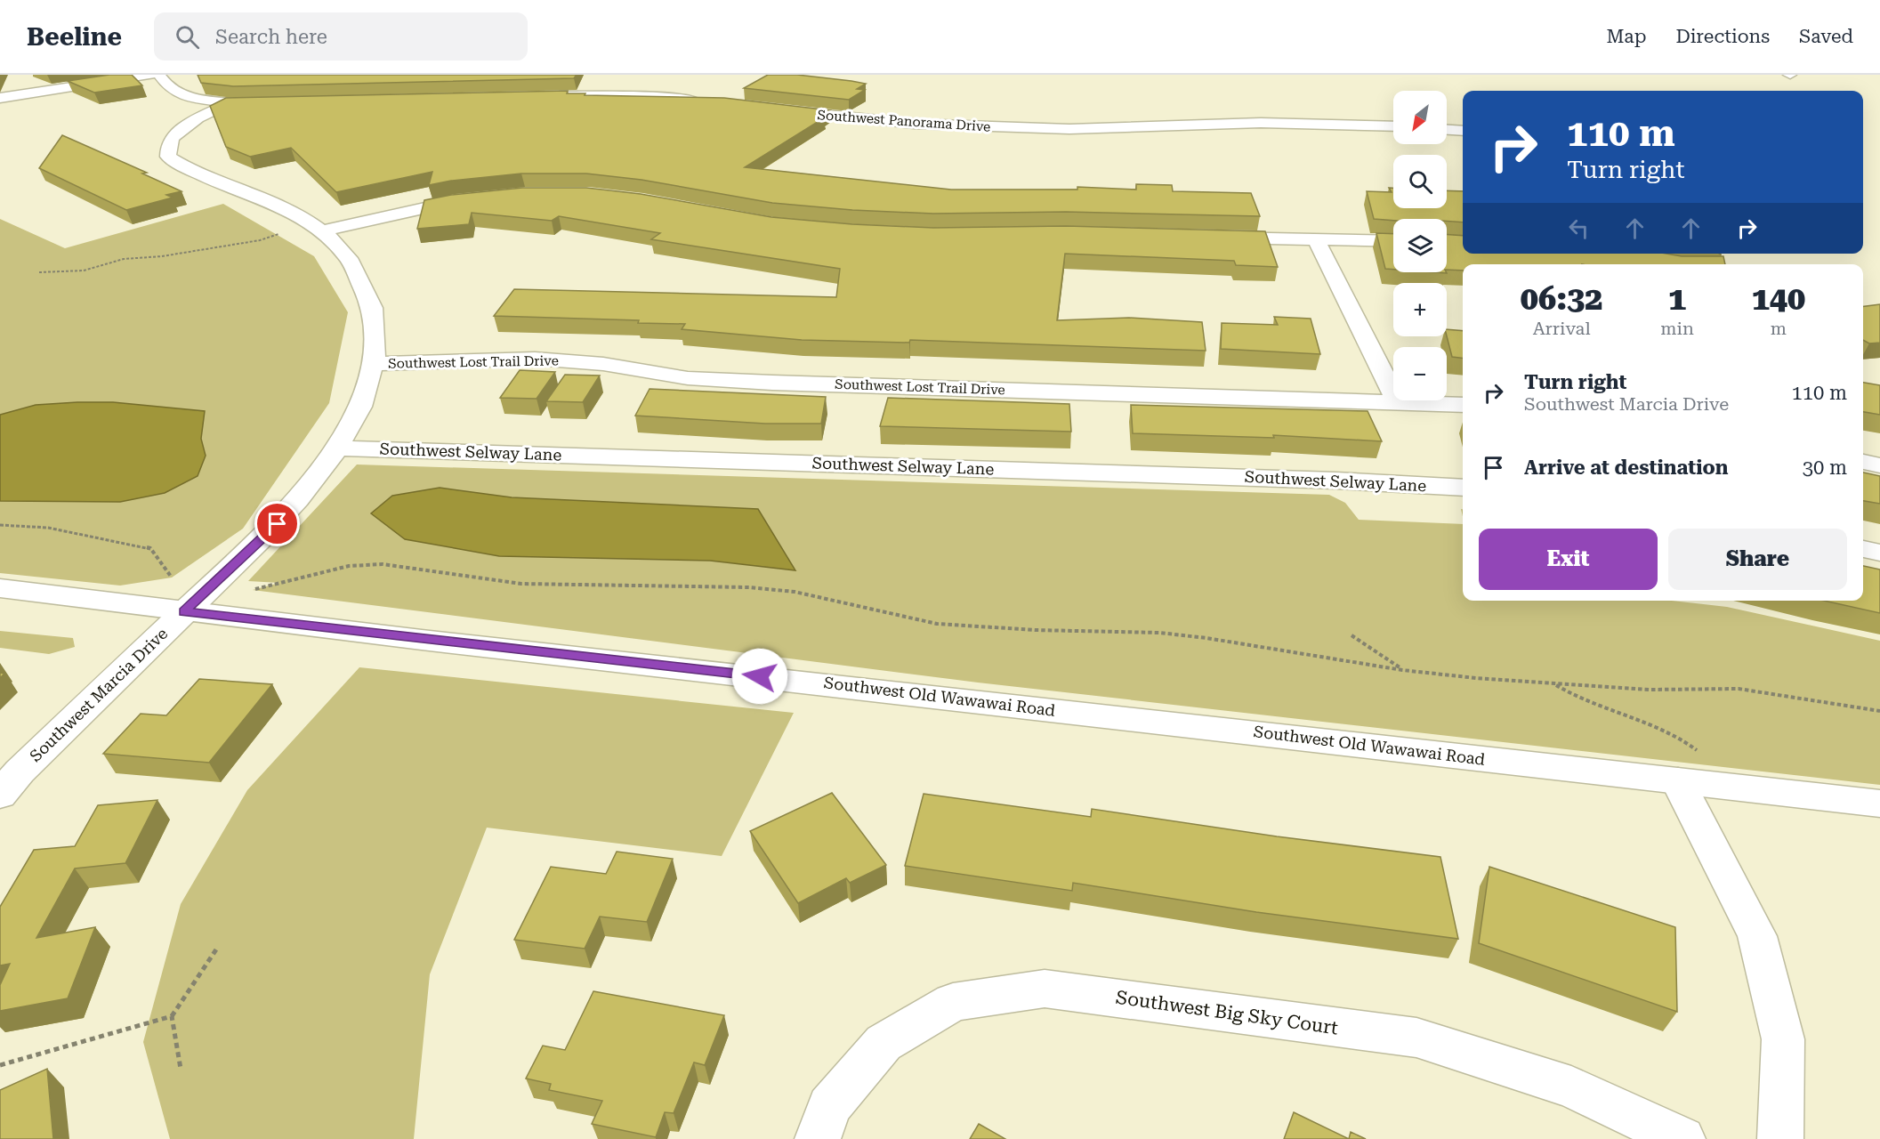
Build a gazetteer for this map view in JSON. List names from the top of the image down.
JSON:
{
  "streets": {
    "street": [
      "Southwest Panorama Drive",
      "Southwest Lost Trail Drive",
      "Southwest Selway Lane",
      "Southwest Marcia Drive",
      "Southwest Old Wawawai Road",
      "Southwest Big Sky Court"
    ]
  },
  "crossings": [
    ["Southwest Lost Trail Drive", "Southwest Marcia Drive"],
    ["Southwest Selway Lane", "Southwest Marcia Drive"],
    ["Southwest Marcia Drive", "Southwest Old Wawawai Road"]
  ],
  "north": "bottom left",
  "page": {
    "header": "Beeline",
    "search": "Search here",
    "nav": ["Map", "Directions", "Saved"],
    "map_buttons": ["+", "−"],
    "turn": ["110 m", "Turn right"],
    "eta": [
      "06:32",
      "Arrival",
      "1",
      "min",
      "140",
      "m"
    ],
    "list": [
      {
        "name": "Turn right",
        "note": "Southwest Marcia Drive",
        "value": "110 m"
      },
      {
        "name": "Arrive at destination",
        "value": "30 m"
      }
    ],
    "buttons": ["Exit", "Share"]
  }
}
